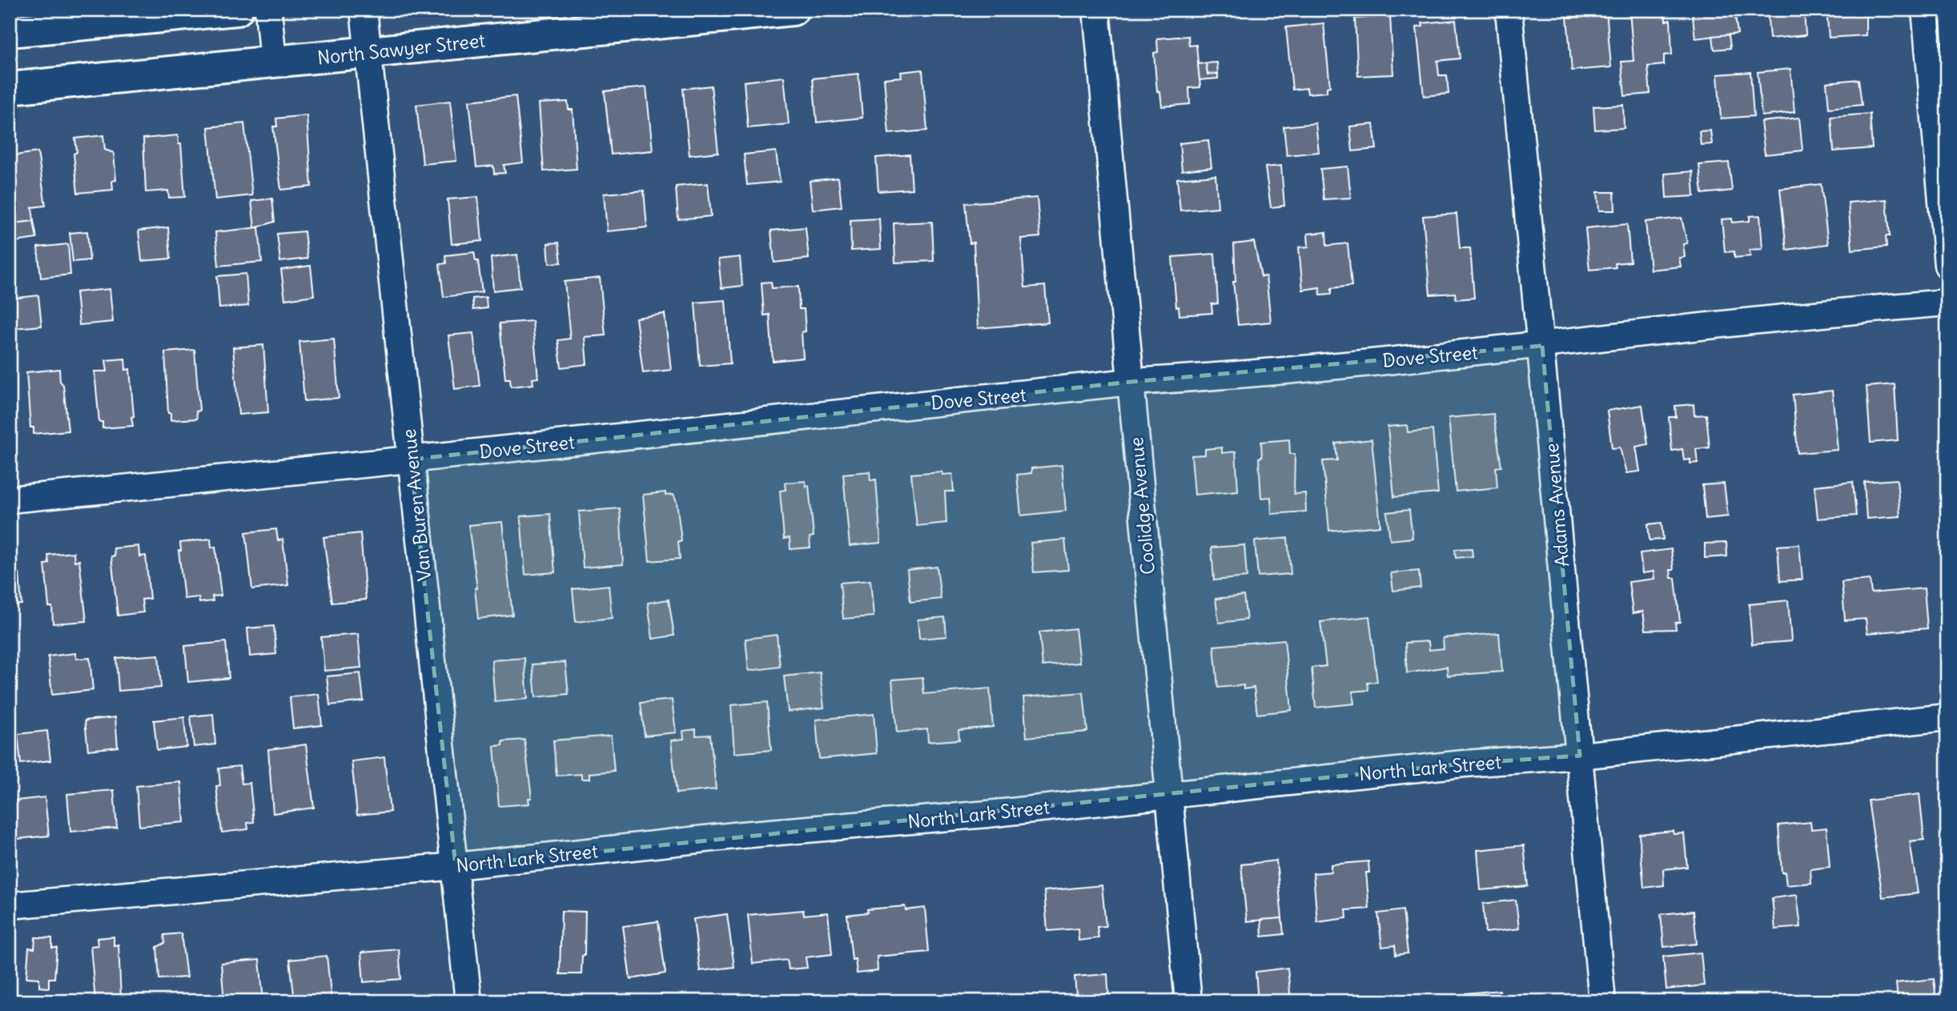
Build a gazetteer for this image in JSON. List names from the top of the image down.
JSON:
{
  "streets": {
    "street": [
      "North Sawyer Street",
      "Dove Street",
      "Van Buren Avenue",
      "Adams Avenue",
      "Coolidge Avenue",
      "North Lark Street"
    ]
  },
  "crossings": [
    ["North Sawyer Street", "Van Buren Avenue"],
    ["Dove Street", "Van Buren Avenue"],
    ["Dove Street", "Adams Avenue"],
    ["Dove Street", "Coolidge Avenue"],
    ["Van Buren Avenue", "North Lark Street"],
    ["Adams Avenue", "North Lark Street"],
    ["Coolidge Avenue", "North Lark Street"]
  ]
}
